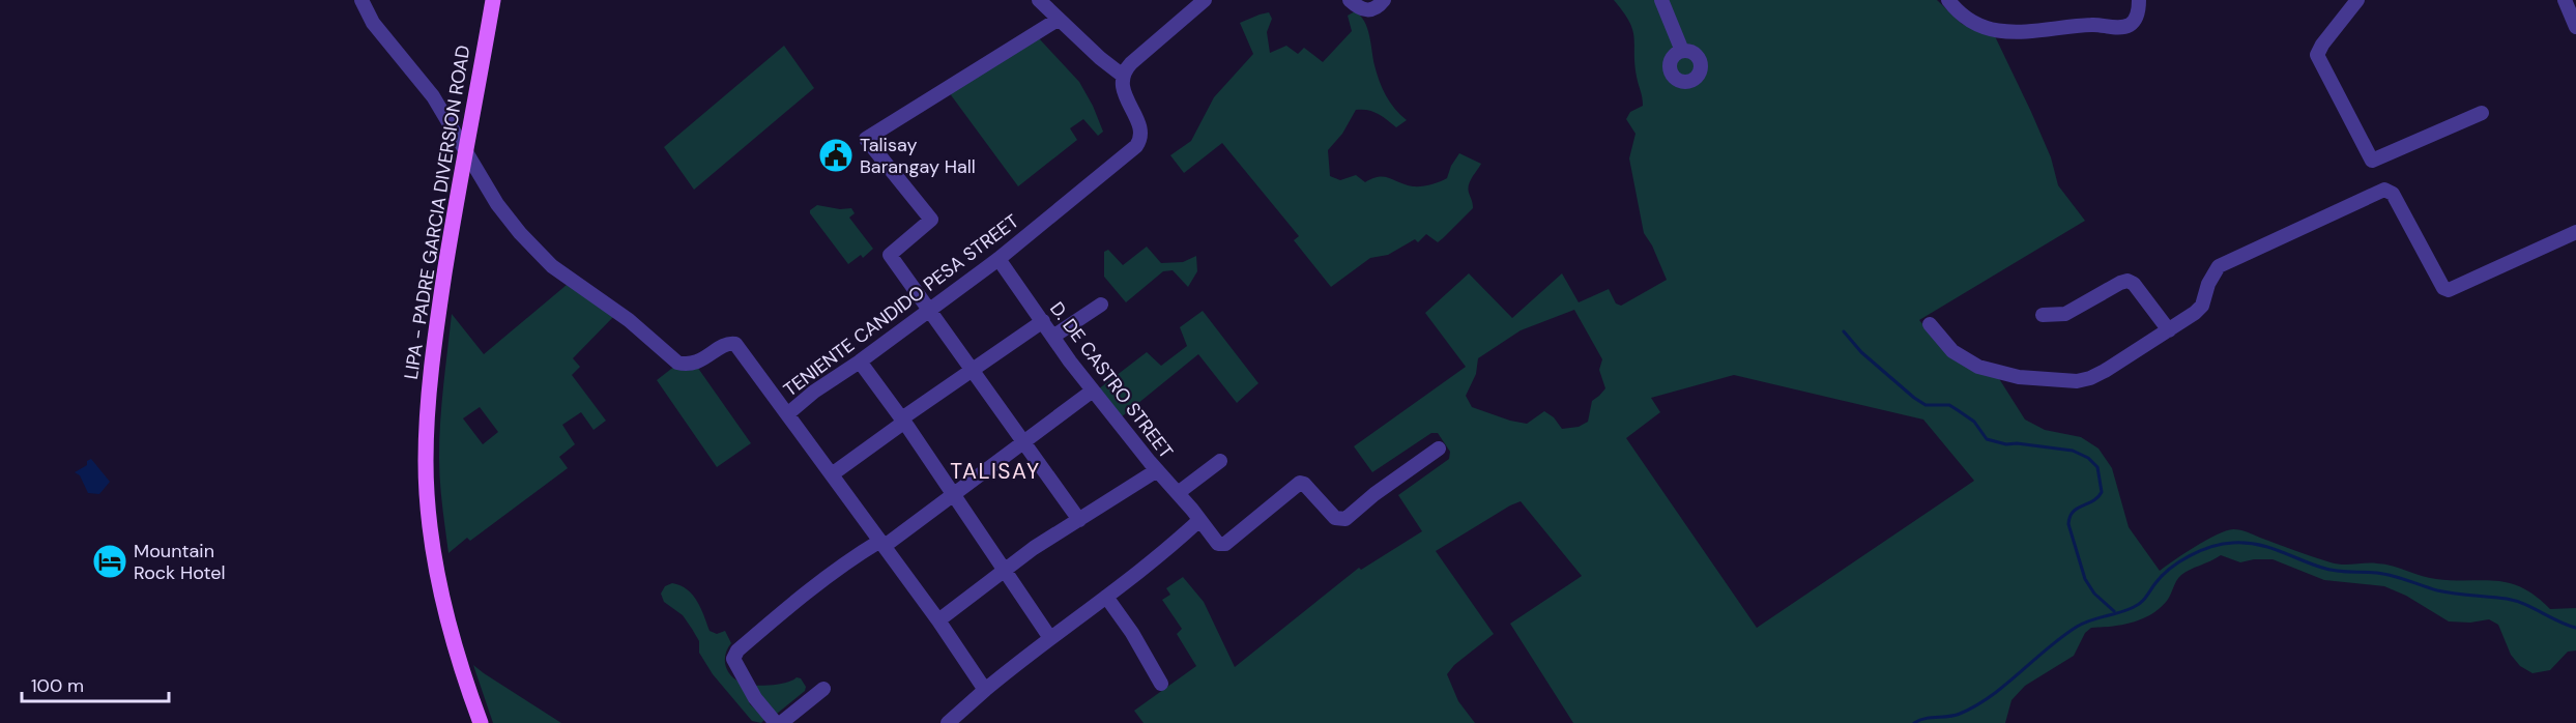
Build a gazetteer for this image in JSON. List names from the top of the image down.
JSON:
{
  "streets": {
    "main road": ["LIPA - PADRE GARCIA DIVERSION ROAD"],
    "street": ["TENIENTE CANDIDO PESA STREET", "D. DE CASTRO STREET"]
  },
  "crossings": [
    ["TENIENTE CANDIDO PESA STREET", "D. DE CASTRO STREET"]
  ],
  "districts": ["TALISAY"],
  "places": {
    "public building": ["Talisay Barangay Hall"],
    "hotel": ["Mountain Rock Hotel"]
  },
  "scale_bar": "100 m"
}
